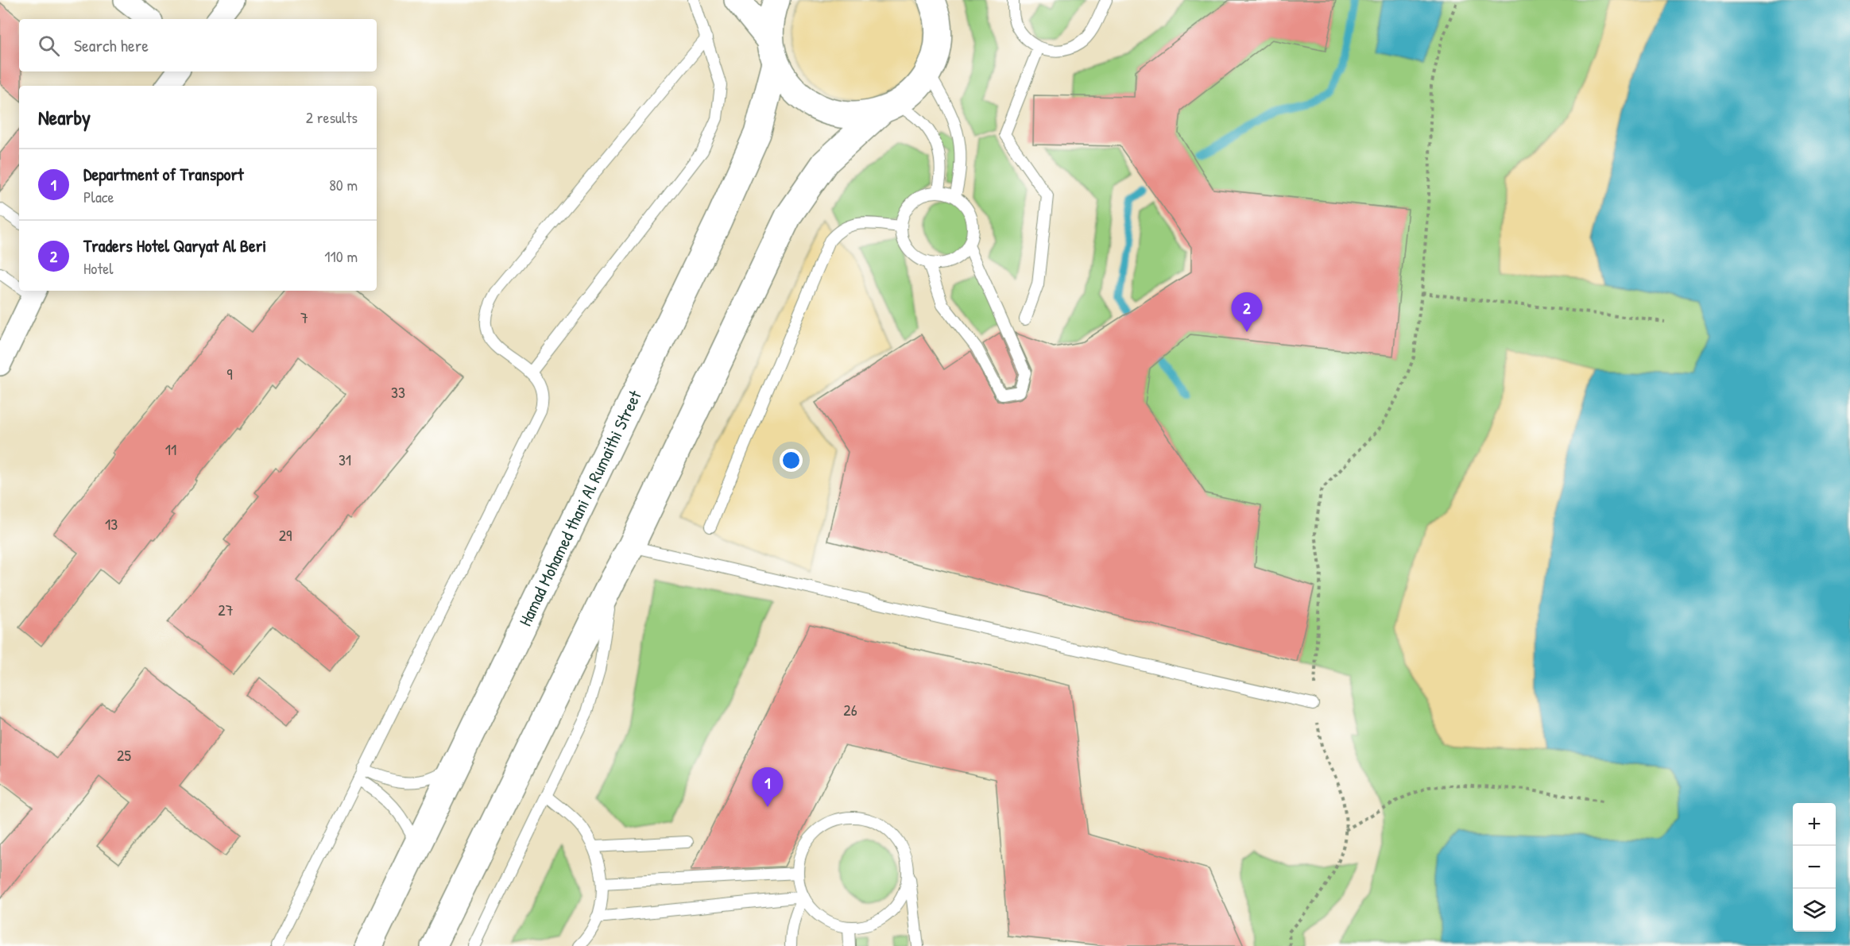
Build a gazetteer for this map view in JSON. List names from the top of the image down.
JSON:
{
  "streets": {
    "main road": ["Hamad Mohamed thani Al Rumaithi Street"]
  },
  "house_numbers": [
    "7",
    "9",
    "33",
    "11",
    "31",
    "13",
    "29",
    "27",
    "26",
    "25"
  ],
  "page": {
    "search": "Search here",
    "heading": ["Nearby", "2 results"],
    "list": [
      {
        "mark": "1",
        "name": "Department of Transport",
        "note": "Place",
        "value": "80 m"
      },
      {
        "mark": "2",
        "name": "Traders Hotel Qaryat Al Beri",
        "note": "Hotel",
        "value": "110 m"
      }
    ],
    "pins": ["2", "1"],
    "map_buttons": ["+", "−"]
  }
}
